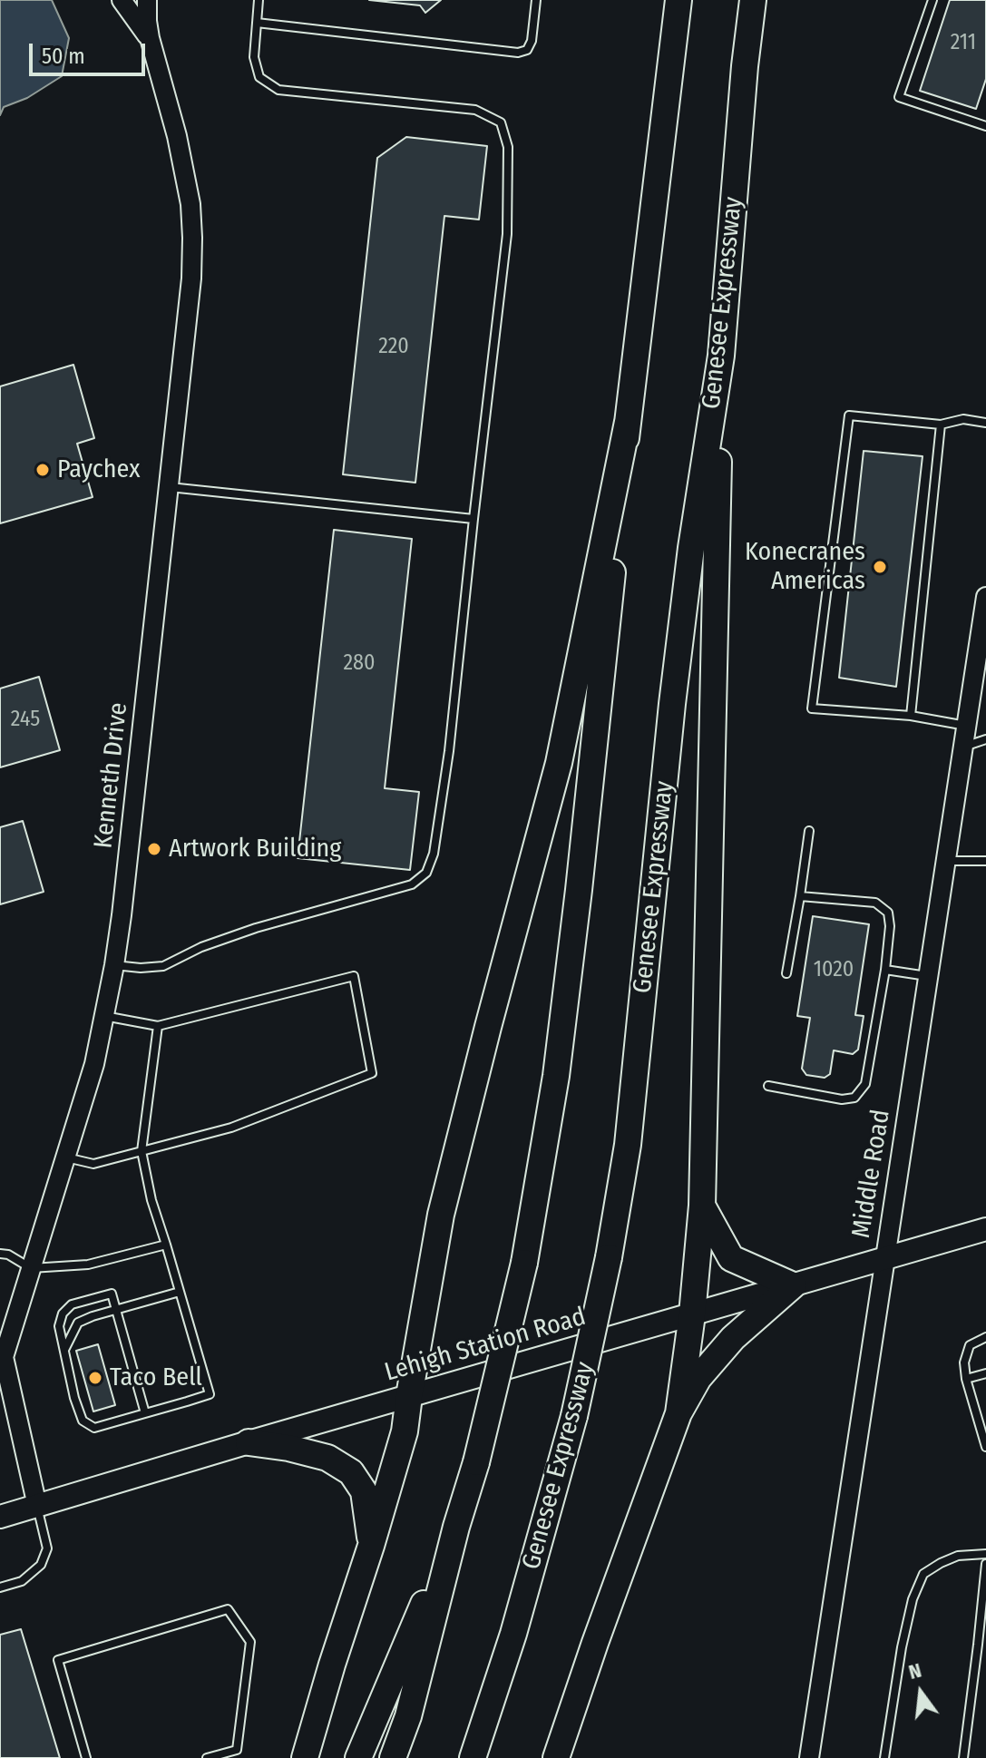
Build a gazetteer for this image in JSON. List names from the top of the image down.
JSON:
{
  "streets": {
    "highway": ["Genesee Expressway"],
    "main road": ["Lehigh Station Road"],
    "street": ["Kenneth Drive", "Middle Road"]
  },
  "crossings": [
    ["Kenneth Drive", "Lehigh Station Road"],
    ["Middle Road", "Lehigh Station Road"]
  ],
  "places": [
    "Paychex",
    "Konecranes Americas",
    "Artwork Building",
    "Taco Bell"
  ],
  "house_numbers": [
    "211",
    "220",
    "280",
    "245",
    "1020"
  ],
  "scale_bar": "50 m",
  "north": "top"
}
